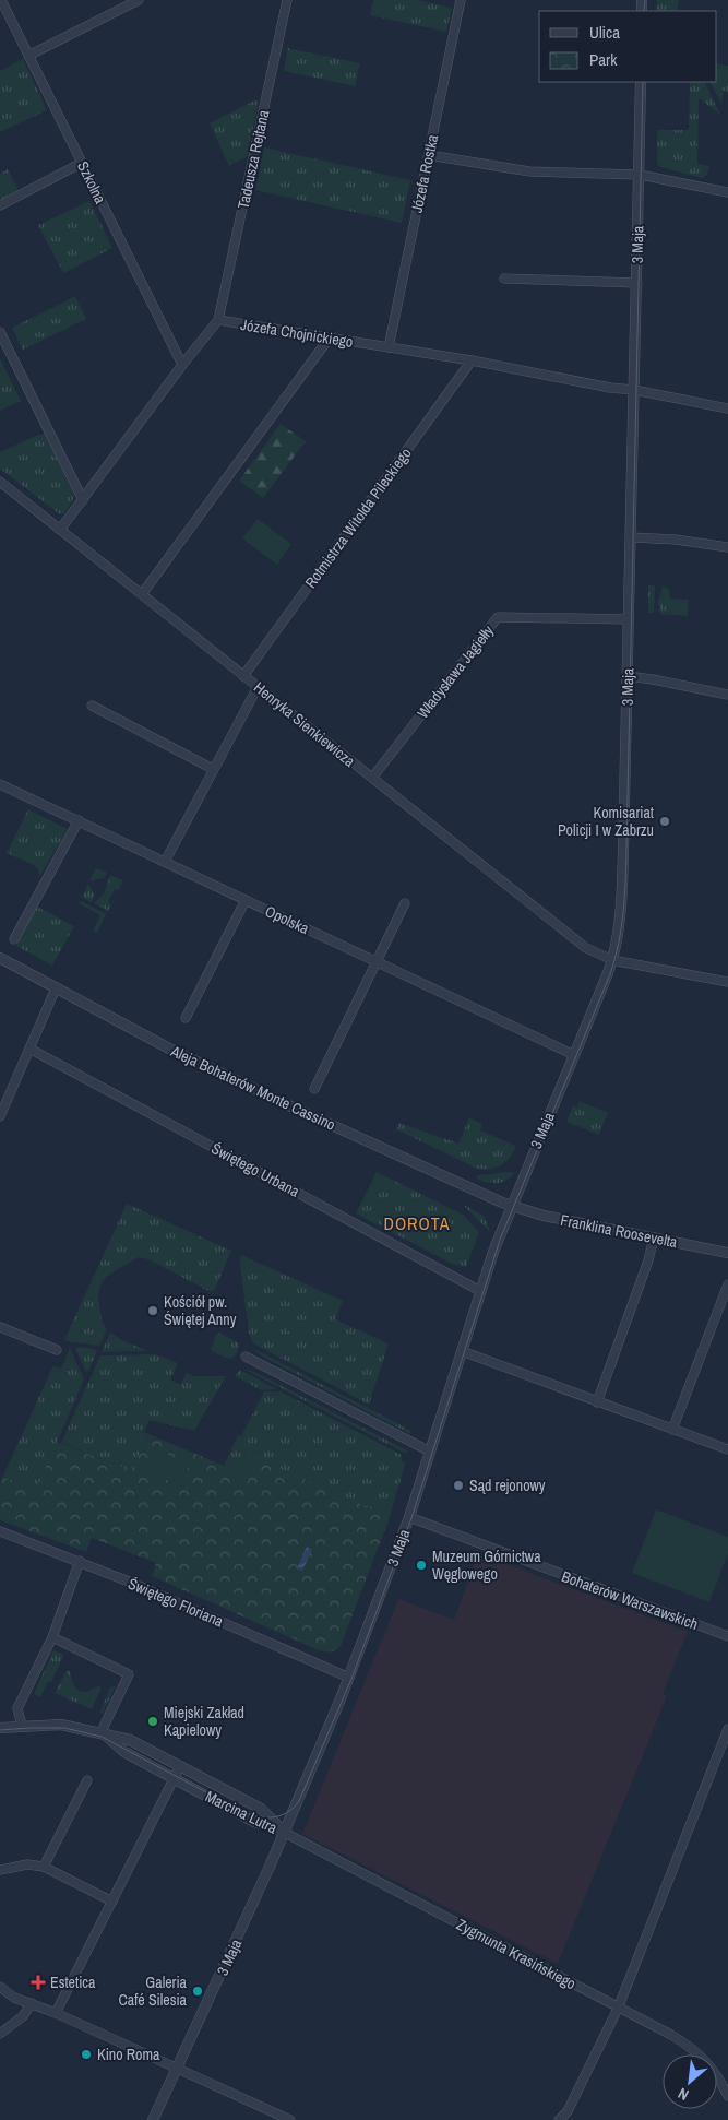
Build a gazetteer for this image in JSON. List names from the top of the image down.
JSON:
{
  "streets": {
    "street": [
      "Tadeusza Rejtana",
      "Józefa Rostka",
      "Szkolna",
      "3 Maja",
      "Józefa Chojnickiego",
      "Rotmistrza Witolda Pileckiego",
      "Władysława Jagiełły",
      "Henryka Sienkiewicza",
      "Opolska",
      "Aleja Bohaterów Monte Cassino",
      "Świętego Urbana",
      "Franklina Roosevelta",
      "Bohaterów Warszawskich",
      "Świętego Floriana",
      "Marcina Lutra",
      "Zygmunta Krasińskiego"
    ]
  },
  "crossings": [
    ["Tadeusza Rejtana", "Józefa Chojnickiego"],
    ["Józefa Rostka", "Józefa Chojnickiego"],
    ["3 Maja", "Józefa Chojnickiego"],
    ["3 Maja", "Władysława Jagiełły"],
    ["3 Maja", "Henryka Sienkiewicza"],
    ["3 Maja", "Opolska"],
    ["3 Maja", "Aleja Bohaterów Monte Cassino"],
    ["3 Maja", "Świętego Urbana"],
    ["3 Maja", "Franklina Roosevelta"],
    ["3 Maja", "Bohaterów Warszawskich"],
    ["3 Maja", "Świętego Floriana"],
    ["3 Maja", "Marcina Lutra"],
    ["3 Maja", "Zygmunta Krasińskiego"],
    ["Józefa Chojnickiego", "Rotmistrza Witolda Pileckiego"],
    ["Rotmistrza Witolda Pileckiego", "Henryka Sienkiewicza"],
    ["Władysława Jagiełły", "Henryka Sienkiewicza"],
    ["Aleja Bohaterów Monte Cassino", "Franklina Roosevelta"],
    ["Marcina Lutra", "Zygmunta Krasińskiego"]
  ],
  "districts": ["DOROTA"],
  "places": {
    "other": [
      "Komisariat Policji I w Zabrzu",
      "Kościół pw. Świętej Anny",
      "Sąd rejonowy",
      "Muzeum Górnictwa Węglowego",
      "Miejski Zakład Kąpielowy",
      "Galeria Café Silesia",
      "Kino Roma"
    ],
    "health": ["Estetica"]
  },
  "legend": ["Ulica", "Park"],
  "north": "bottom left"
}
